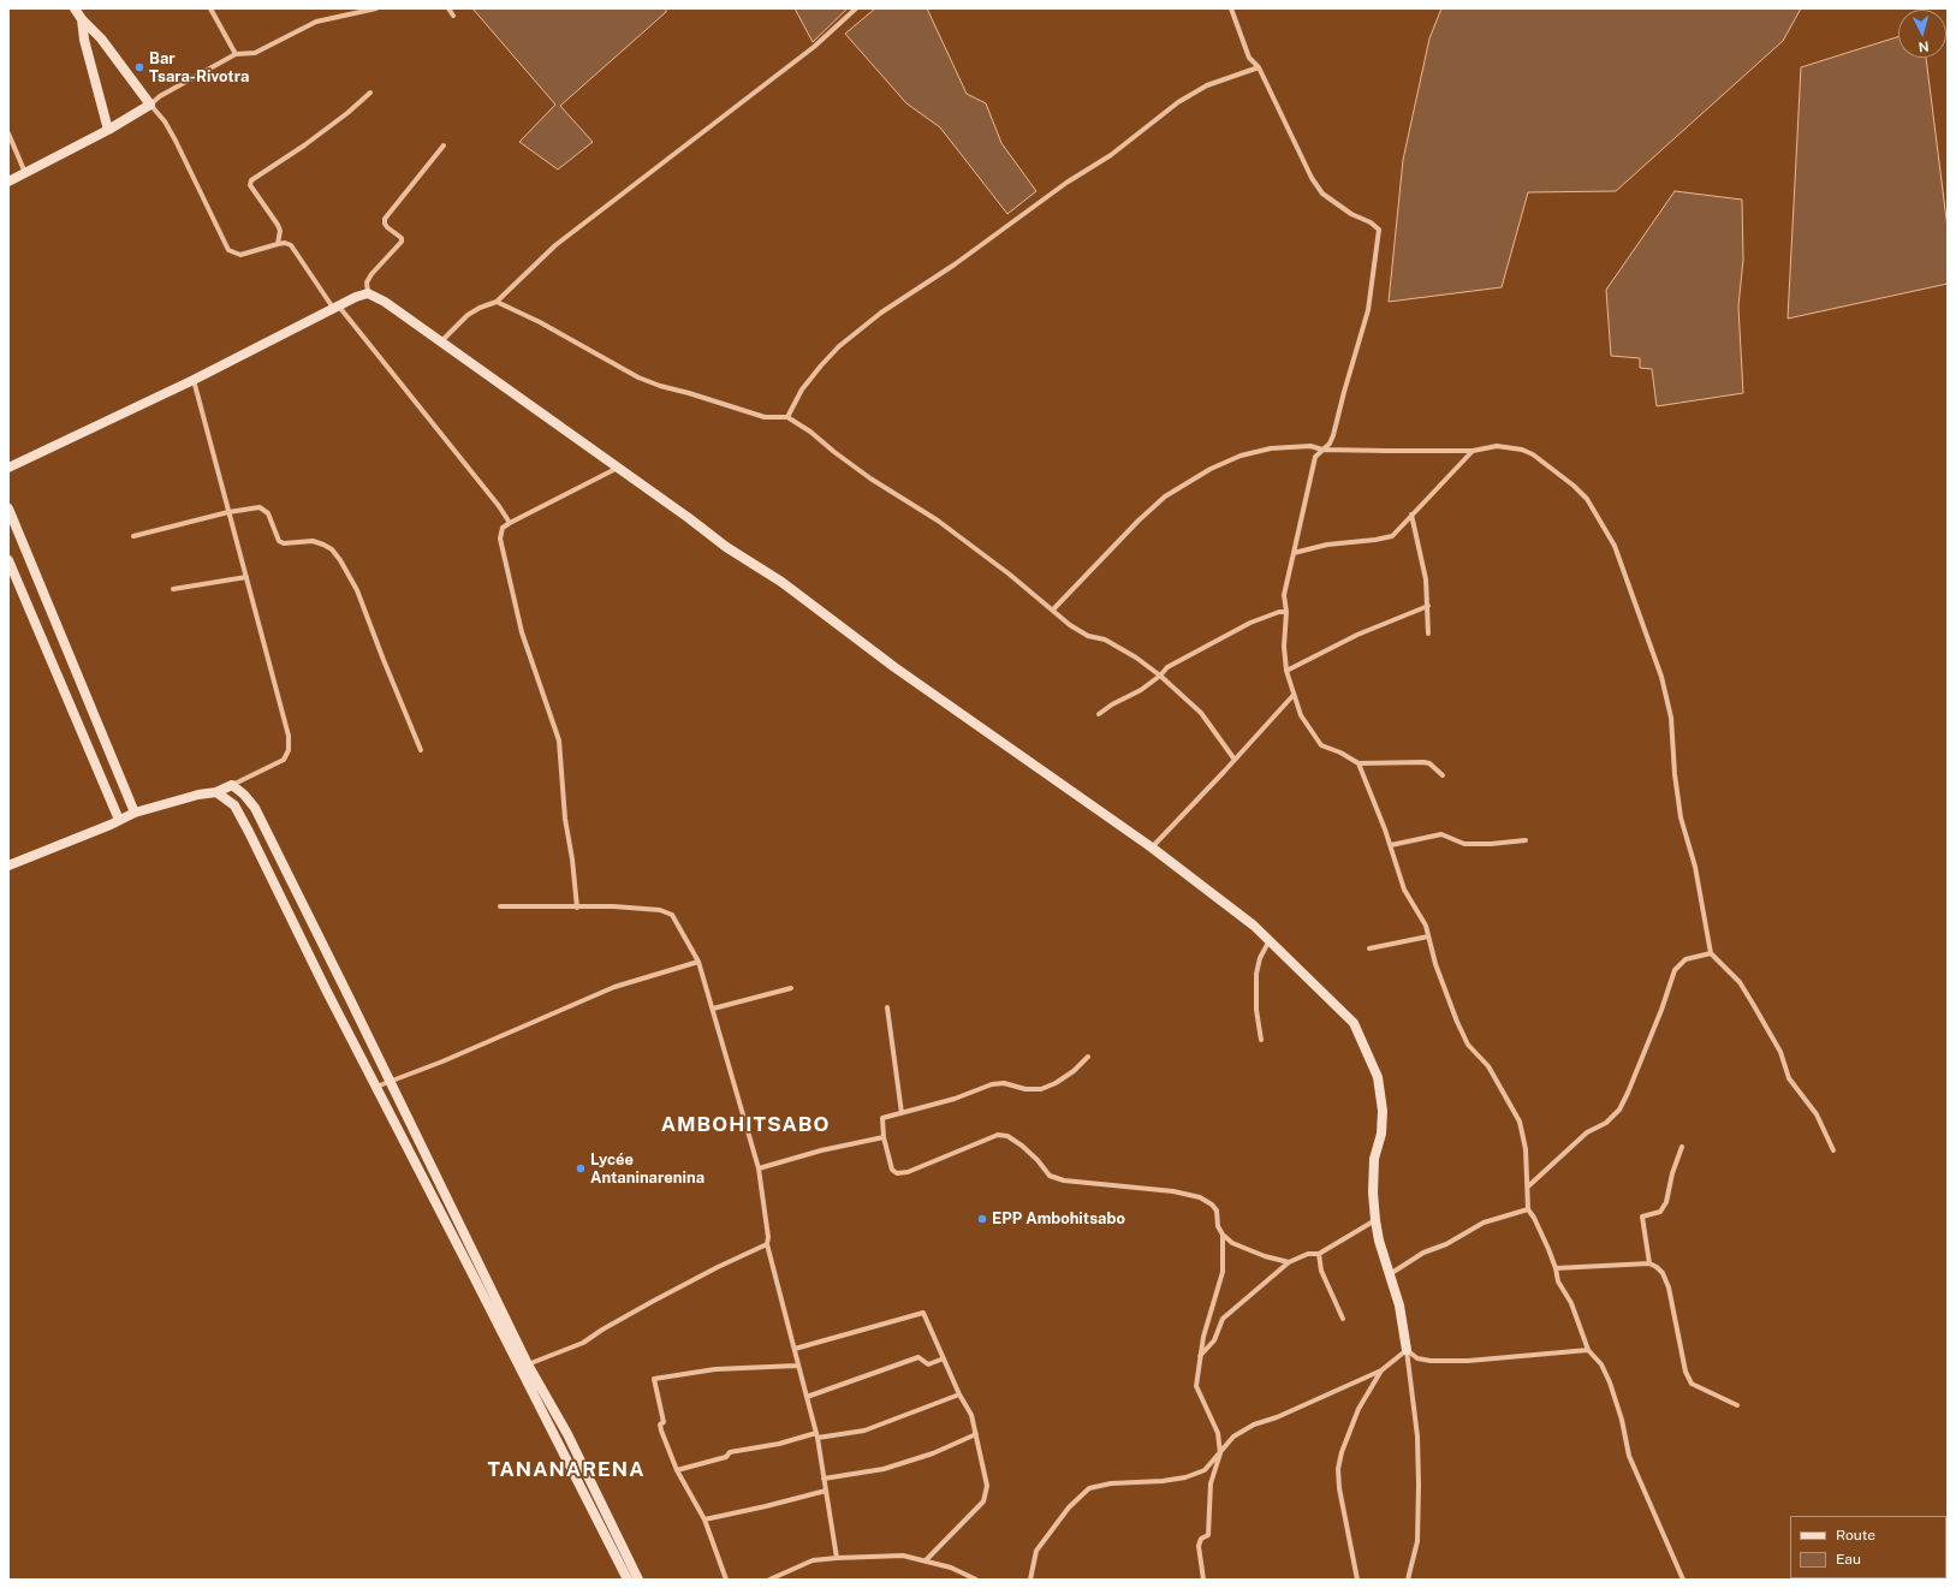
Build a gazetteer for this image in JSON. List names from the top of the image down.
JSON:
{
  "districts": ["AMBOHITSABO", "TANANARENA"],
  "places": ["Bar Tsara-Rivotra", "Lycée Antaninarenina", "EPP Ambohitsabo"],
  "legend": ["Route", "Eau"],
  "north": "bottom"
}
